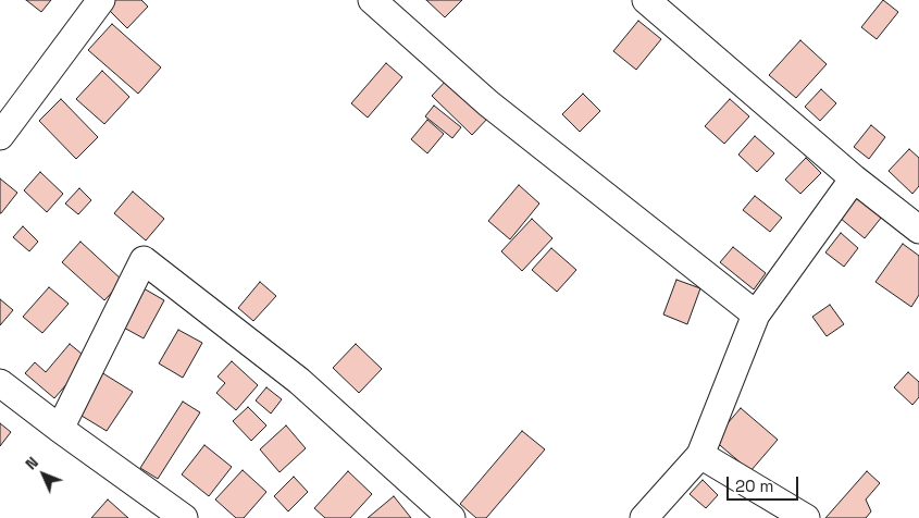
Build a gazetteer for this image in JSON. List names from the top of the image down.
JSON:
{
  "scale_bar": "20 m",
  "north": "top left"
}
